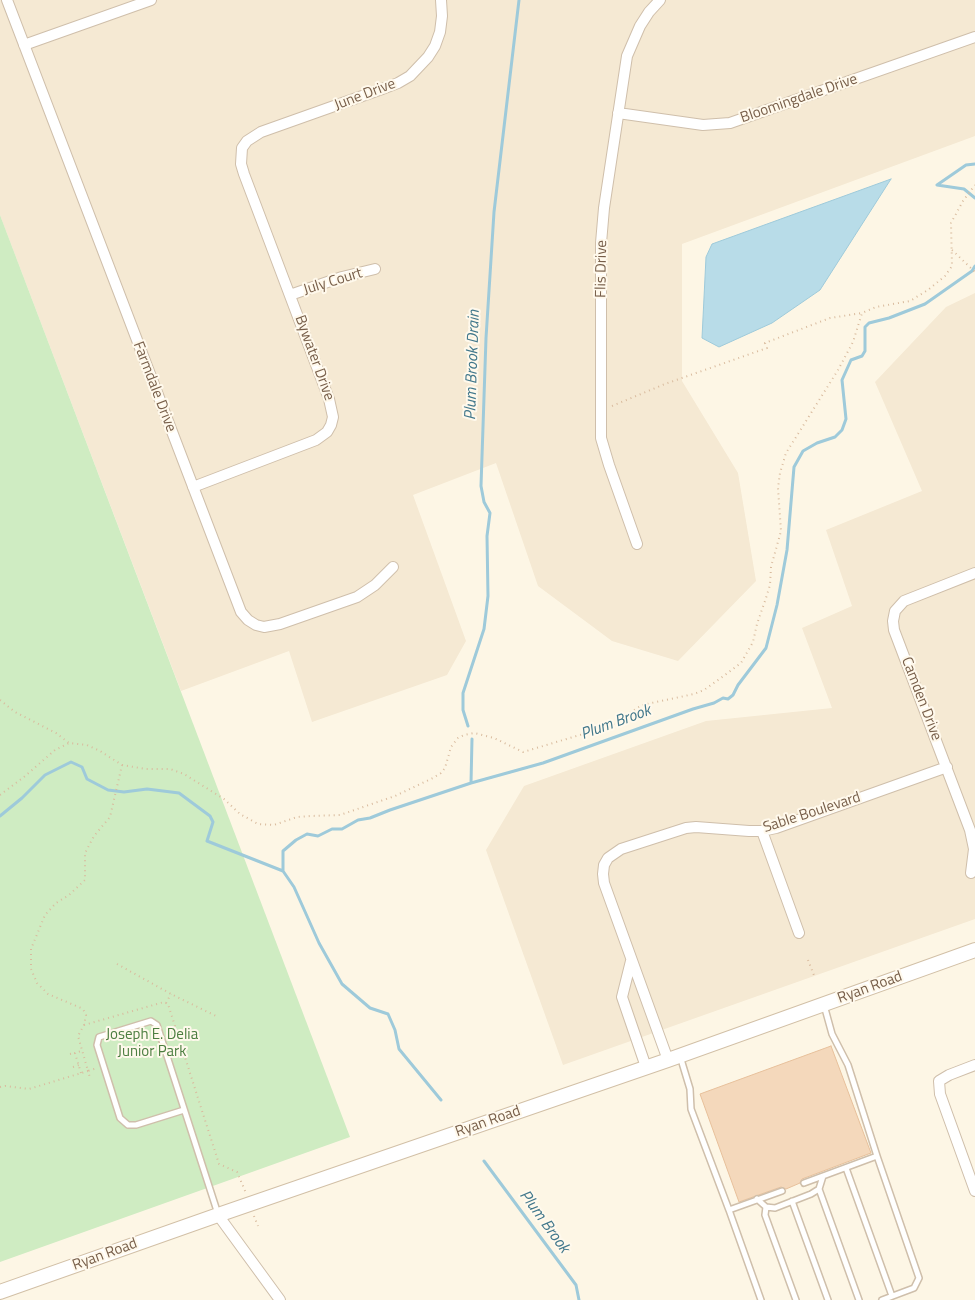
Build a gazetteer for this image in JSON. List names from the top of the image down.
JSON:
{
  "streets": {
    "main road": ["Ryan Road"],
    "street": [
      "June Drive",
      "Bloomingdale Drive",
      "Flis Drive",
      "July Court",
      "Bywater Drive",
      "Farmdale Drive",
      "Camden Drive",
      "Sable Boulevard"
    ]
  },
  "crossings": [
    ["June Drive", "Bywater Drive"],
    ["Bloomingdale Drive", "Flis Drive"],
    ["July Court", "Bywater Drive"],
    ["Bywater Drive", "Farmdale Drive"],
    ["Camden Drive", "Sable Boulevard"],
    ["Sable Boulevard", "Ryan Road"]
  ],
  "water": ["Plum Brook Drain", "Plum Brook"],
  "parks": ["Joseph E. Delia Junior Park"]
}
